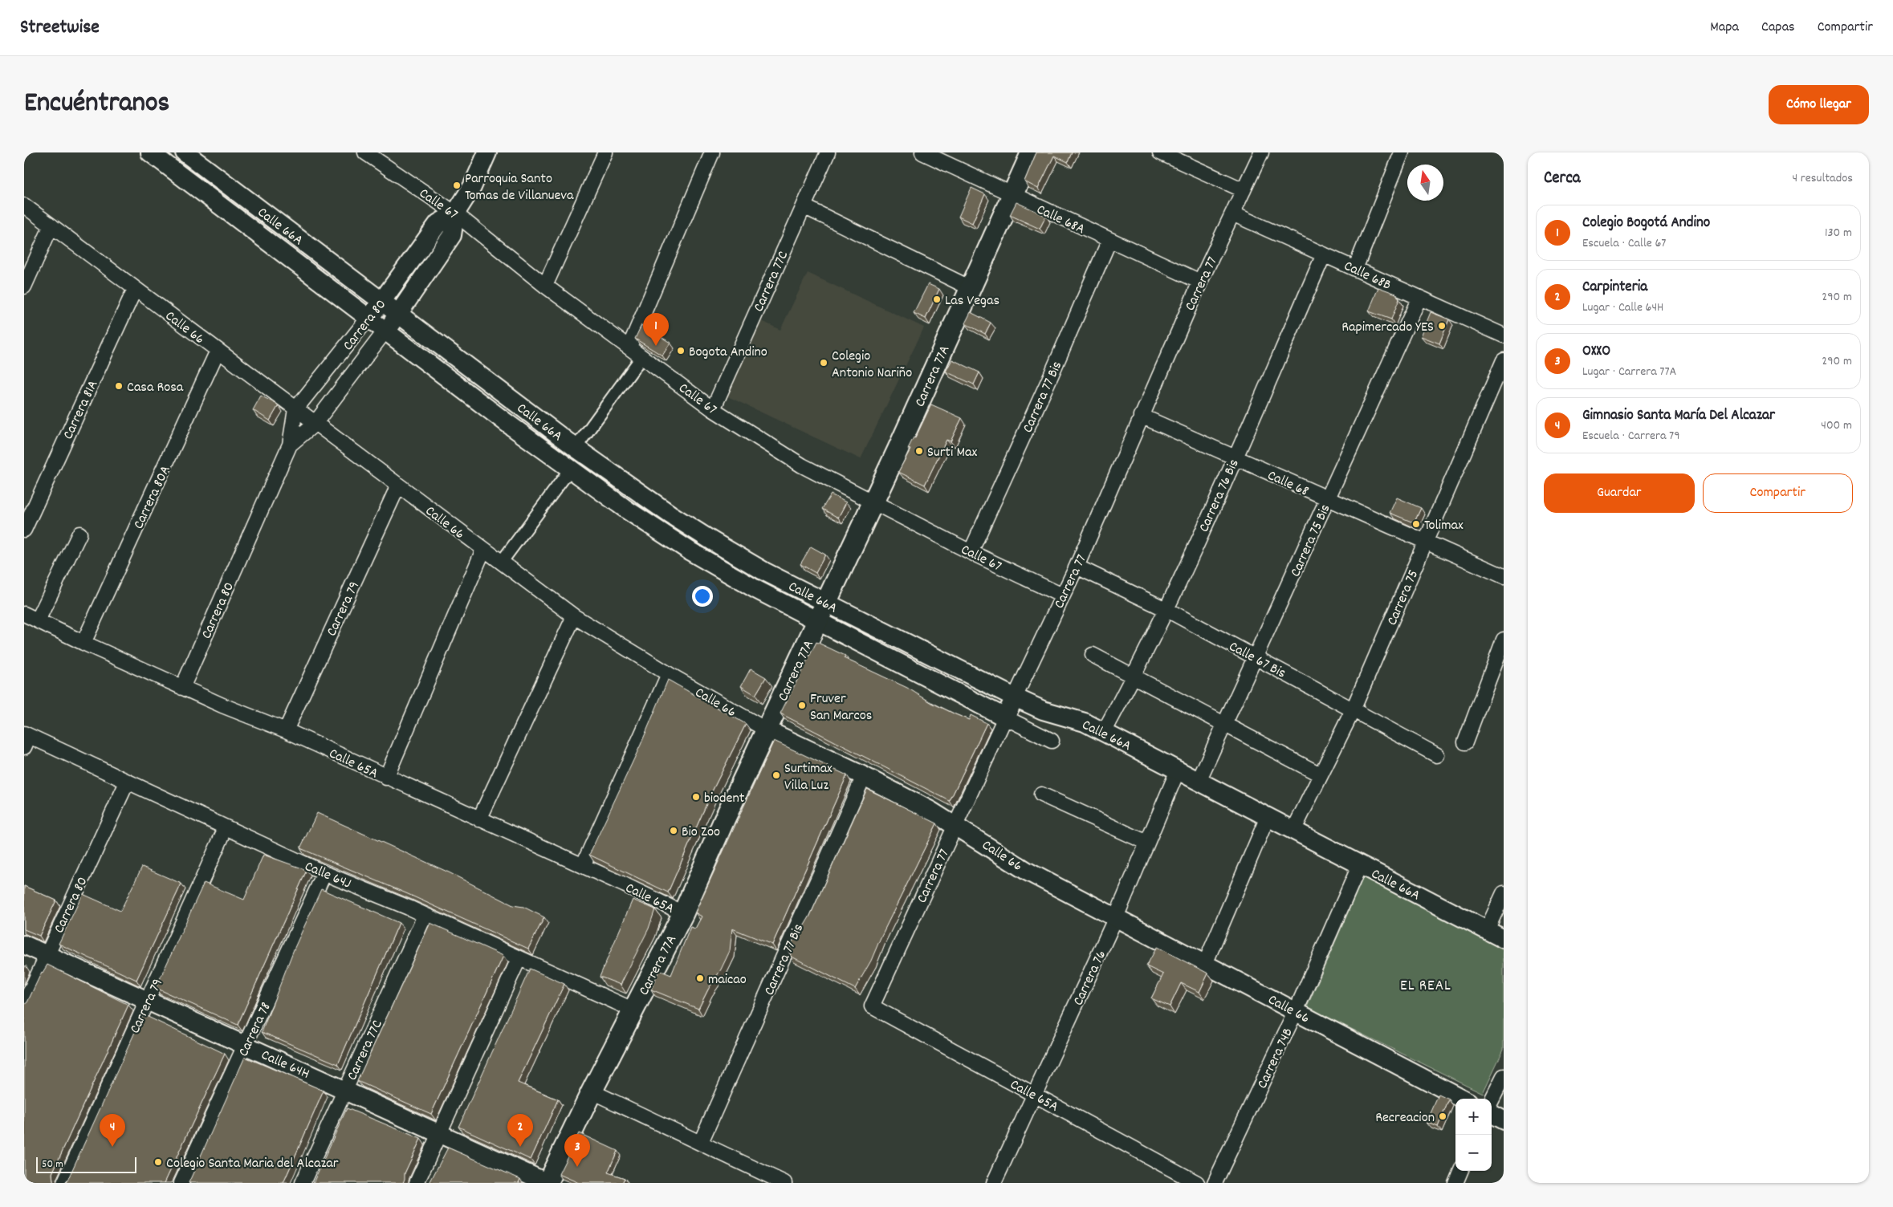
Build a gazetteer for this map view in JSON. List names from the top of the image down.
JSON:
{
  "streets": {
    "main road": ["Carrera 77A"],
    "street": [
      "Calle 67",
      "Calle 68A",
      "Calle 66A",
      "Calle 68B",
      "Carrera 77C",
      "Carrera 77",
      "Carrera 80",
      "Calle 66",
      "Carrera 77 Bis",
      "Carrera 81A",
      "Calle 68",
      "Carrera 76 Bis",
      "Carrera 80A",
      "Carrera 75 Bis",
      "Carrera 75",
      "Carrera 79",
      "Calle 67 Bis",
      "Calle 65A",
      "Calle 64J",
      "Carrera 76",
      "Carrera 78",
      "Carrera 74B",
      "Calle 64H"
    ]
  },
  "crossings": [
    ["Calle 67", "Carrera 77C"],
    ["Calle 67", "Carrera 77"],
    ["Calle 67", "Carrera 80"],
    ["Calle 67", "Carrera 77A"],
    ["Calle 67", "Carrera 77 Bis"],
    ["Calle 68A", "Carrera 77"],
    ["Calle 68A", "Carrera 77A"],
    ["Calle 68A", "Carrera 77 Bis"],
    ["Calle 66A", "Carrera 77"],
    ["Calle 66A", "Carrera 80"],
    ["Calle 66A", "Carrera 77A"],
    ["Calle 66A", "Carrera 76 Bis"],
    ["Calle 66A", "Carrera 75 Bis"],
    ["Calle 66A", "Carrera 75"],
    ["Calle 66A", "Carrera 76"],
    ["Calle 66A", "Carrera 74B"],
    ["Calle 68B", "Carrera 77"],
    ["Calle 68B", "Carrera 76 Bis"],
    ["Calle 68B", "Carrera 75 Bis"],
    ["Carrera 77C", "Calle 64J"],
    ["Carrera 77C", "Calle 64H"],
    ["Carrera 77", "Calle 66"],
    ["Carrera 77", "Calle 68"],
    ["Carrera 77", "Calle 67 Bis"],
    ["Carrera 77", "Calle 65A"],
    ["Carrera 80", "Calle 66"],
    ["Carrera 80", "Calle 65A"],
    ["Carrera 80", "Calle 64J"],
    ["Carrera 80", "Calle 64H"],
    ["Calle 66", "Carrera 77A"],
    ["Calle 66", "Carrera 77 Bis"],
    ["Calle 66", "Carrera 81A"],
    ["Calle 66", "Carrera 80A"],
    ["Calle 66", "Carrera 79"],
    ["Calle 66", "Carrera 76"],
    ["Calle 66", "Carrera 74B"],
    ["Carrera 77A", "Calle 65A"],
    ["Carrera 77A", "Calle 64J"],
    ["Carrera 77A", "Calle 64H"],
    ["Calle 68", "Carrera 76 Bis"],
    ["Calle 68", "Carrera 75 Bis"],
    ["Calle 68", "Carrera 75"],
    ["Carrera 76 Bis", "Calle 67 Bis"],
    ["Carrera 80A", "Calle 65A"],
    ["Carrera 75 Bis", "Calle 67 Bis"],
    ["Carrera 75", "Calle 67 Bis"],
    ["Carrera 79", "Calle 65A"],
    ["Carrera 79", "Calle 64J"],
    ["Carrera 79", "Calle 64H"],
    ["Calle 65A", "Carrera 76"],
    ["Calle 64J", "Carrera 78"],
    ["Carrera 78", "Calle 64H"]
  ],
  "districts": ["EL REAL"],
  "places": [
    "Parroquia Santo Tomas de Villanueva",
    "Las Vegas",
    "Rapimercado YES",
    "Bogota Andino",
    "Colegio Antonio Nariño",
    "Casa Rosa",
    "Surti Max",
    "Tolimax",
    "Fruver San Marcos",
    "Surtimax Villa Luz",
    "biodent",
    "Bio Zoo",
    "maicao",
    "Recreacion",
    "Colegio Santa Maria del Alcazar"
  ],
  "scale_bar": "50 m",
  "north": "top",
  "page": {
    "header": "Streetwise",
    "nav": ["Mapa", "Capas", "Compartir"],
    "title": "Encuéntranos",
    "buttons": [
      "Cómo llegar",
      ["Guardar", "Compartir"]
    ],
    "heading": ["Cerca", "4 resultados"],
    "list": [
      {
        "mark": "1",
        "name": "Colegio Bogotá Andino",
        "note": "Escuela · Calle 67",
        "value": "130 m"
      },
      {
        "mark": "2",
        "name": "Carpinteria",
        "note": "Lugar · Calle 64H",
        "value": "290 m"
      },
      {
        "mark": "3",
        "name": "OXXO",
        "note": "Lugar · Carrera 77A",
        "value": "290 m"
      },
      {
        "mark": "4",
        "name": "Gimnasio Santa María Del Alcazar",
        "note": "Escuela · Carrera 79",
        "value": "400 m"
      }
    ],
    "pins": [
      "1",
      "2",
      "4",
      "3"
    ],
    "map_buttons": ["+", "−"],
    "scale": "50 m"
  }
}
